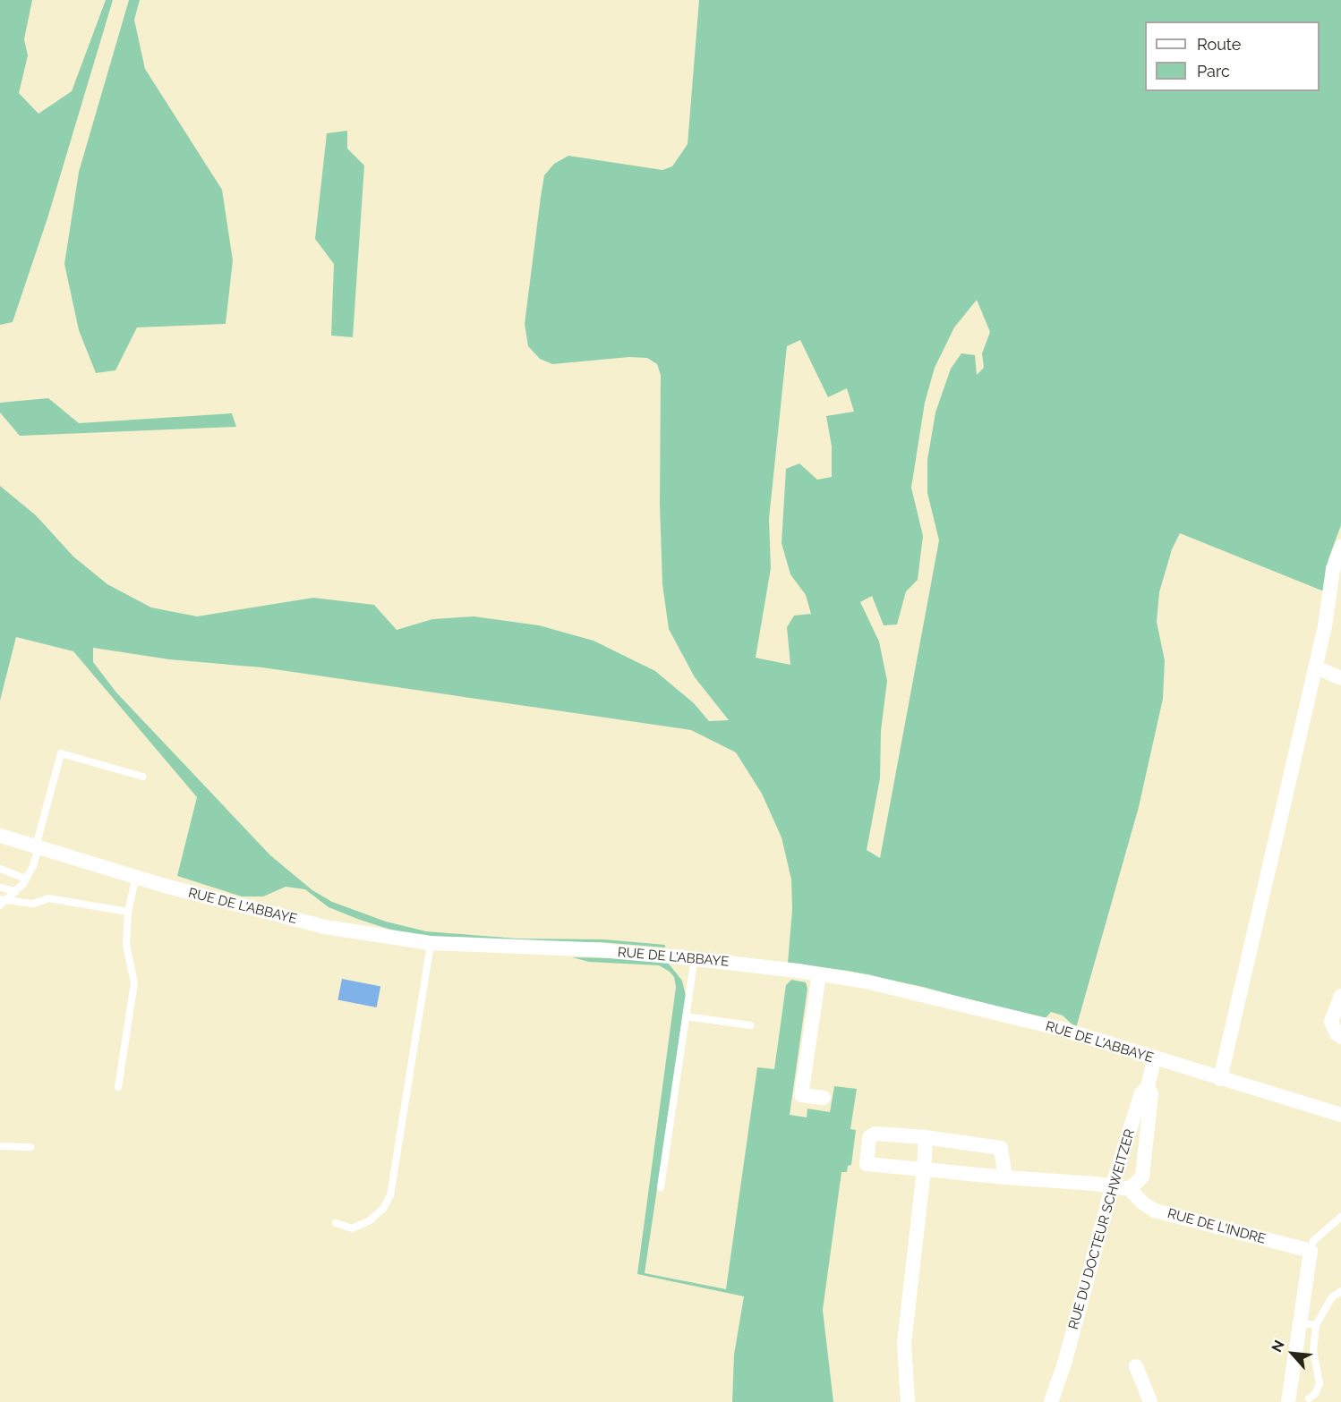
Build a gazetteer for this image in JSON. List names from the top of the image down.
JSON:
{
  "streets": {
    "street": ["RUE DE L'ABBAYE", "RUE DE L'INDRE", "RUE DU DOCTEUR SCHWEITZER"]
  },
  "crossings": [
    ["RUE DE L'ABBAYE", "RUE DU DOCTEUR SCHWEITZER"]
  ],
  "legend": ["Route", "Parc"],
  "north": "top left"
}
